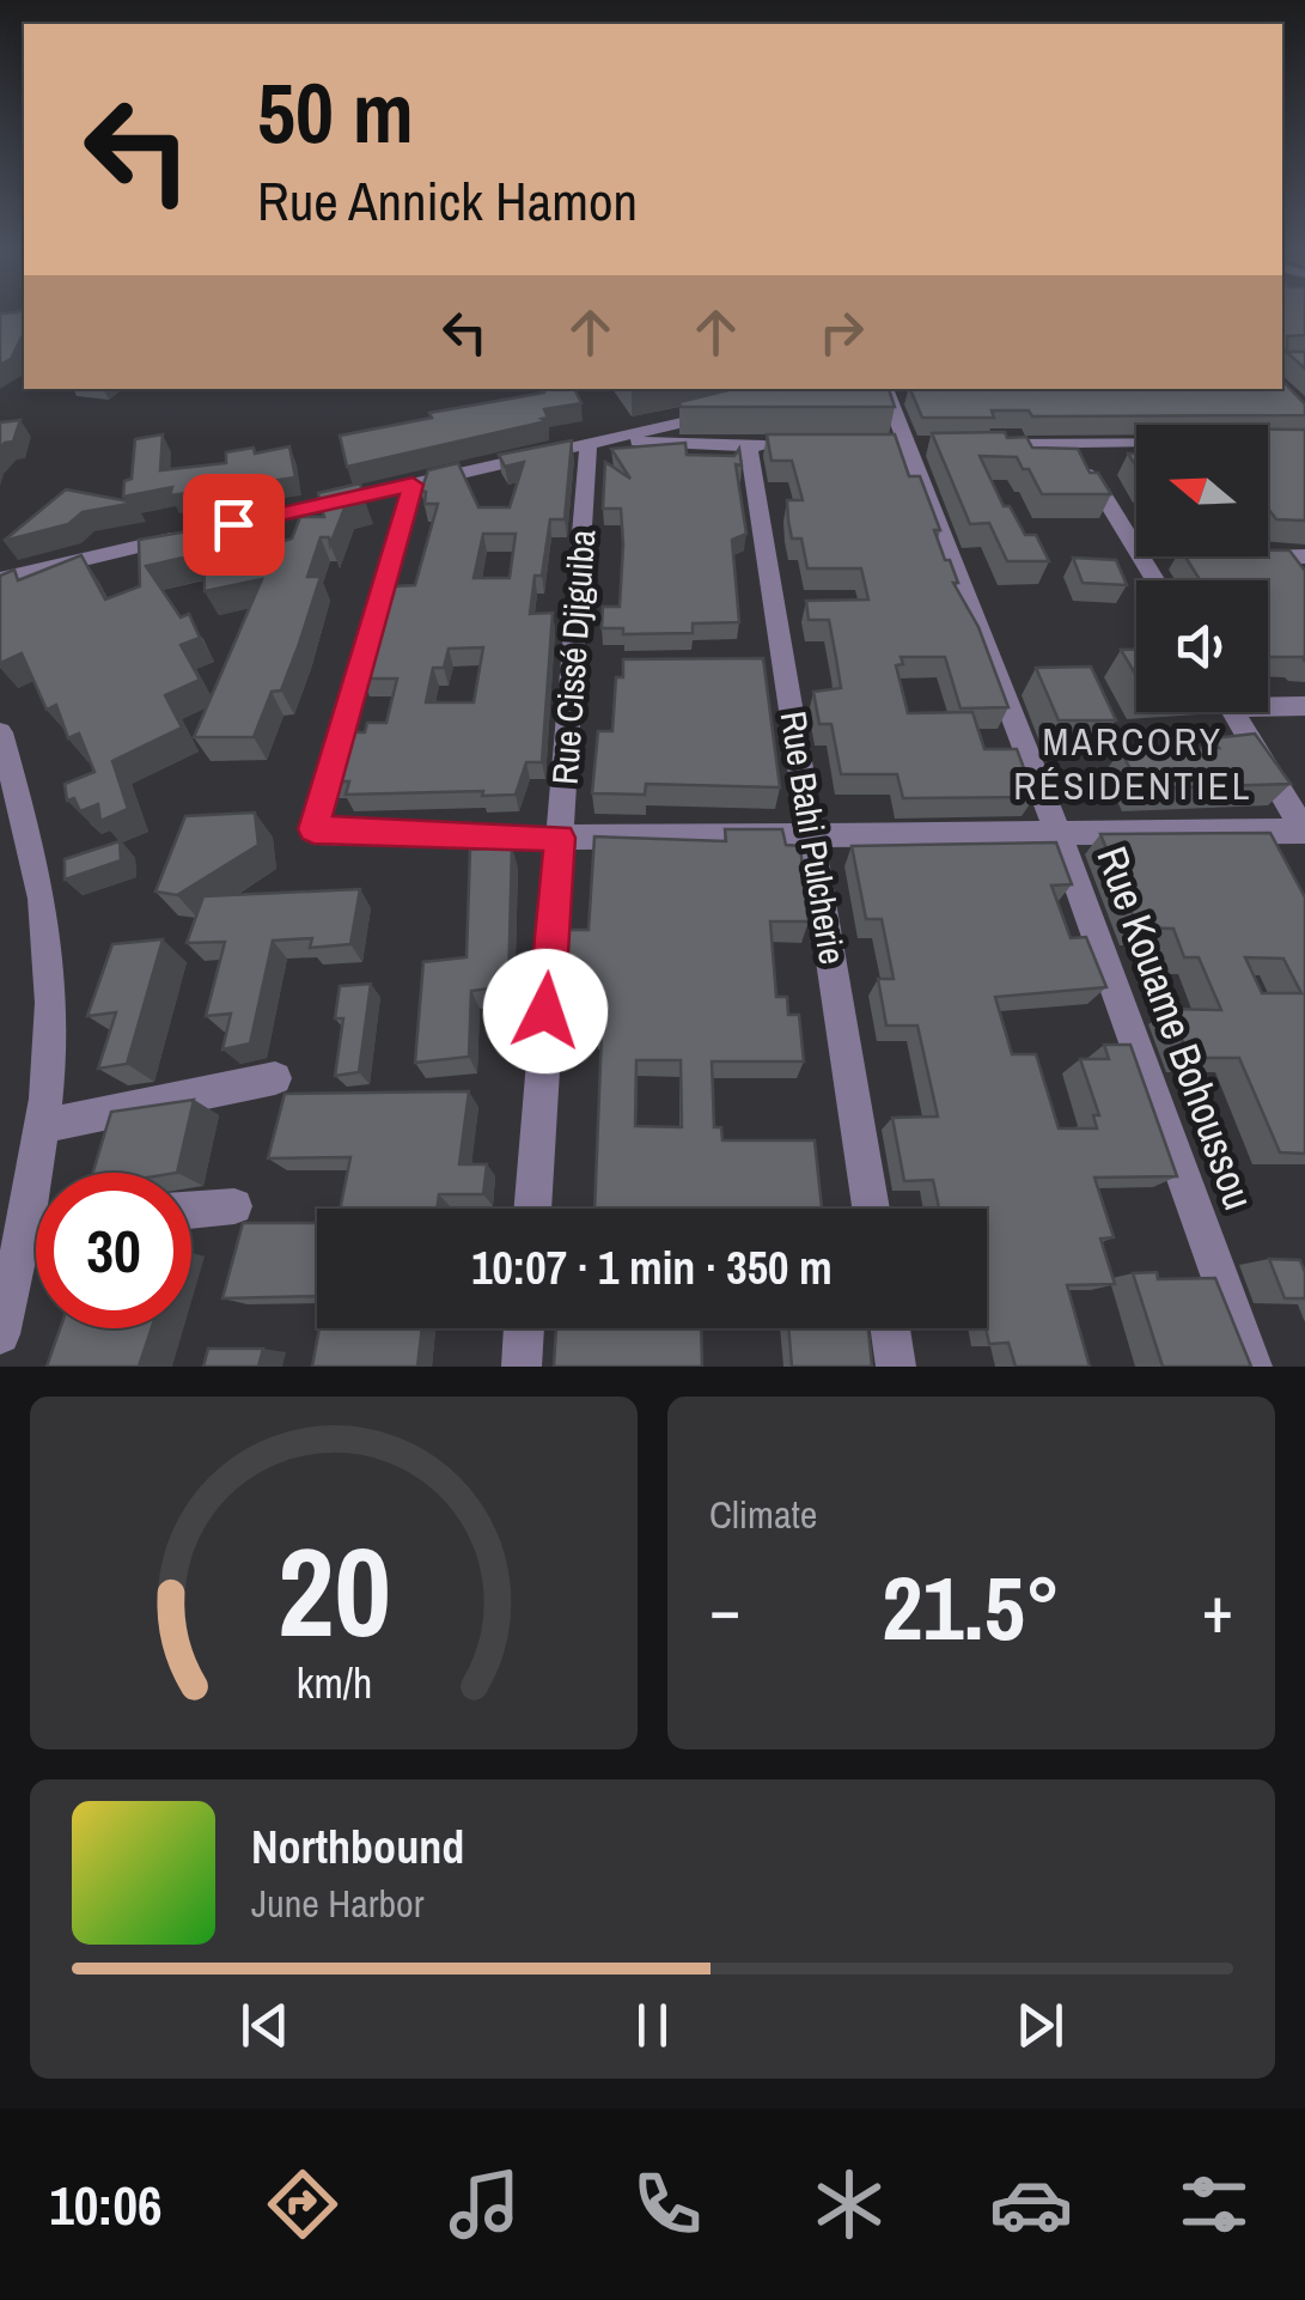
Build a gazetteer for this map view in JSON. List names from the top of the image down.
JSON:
{
  "streets": {
    "street": ["Rue Cissé Djiguiba", "Rue Bahi Pulcherie", "Rue Kouame Bohoussou"]
  },
  "districts": ["MARCORY RÉSIDENTIEL"],
  "north": "left",
  "page": {
    "turn": ["50 m", "Rue Annick Hamon"],
    "limit": "30",
    "trip": "10:07 · 1 min · 350 m",
    "tile": "Climate",
    "heat": ["−", "21.5°", "+"],
    "song": ["Northbound", "June Harbor"],
    "tabs": "10:06",
    "gauge": ["20", "km/h"]
  }
}
